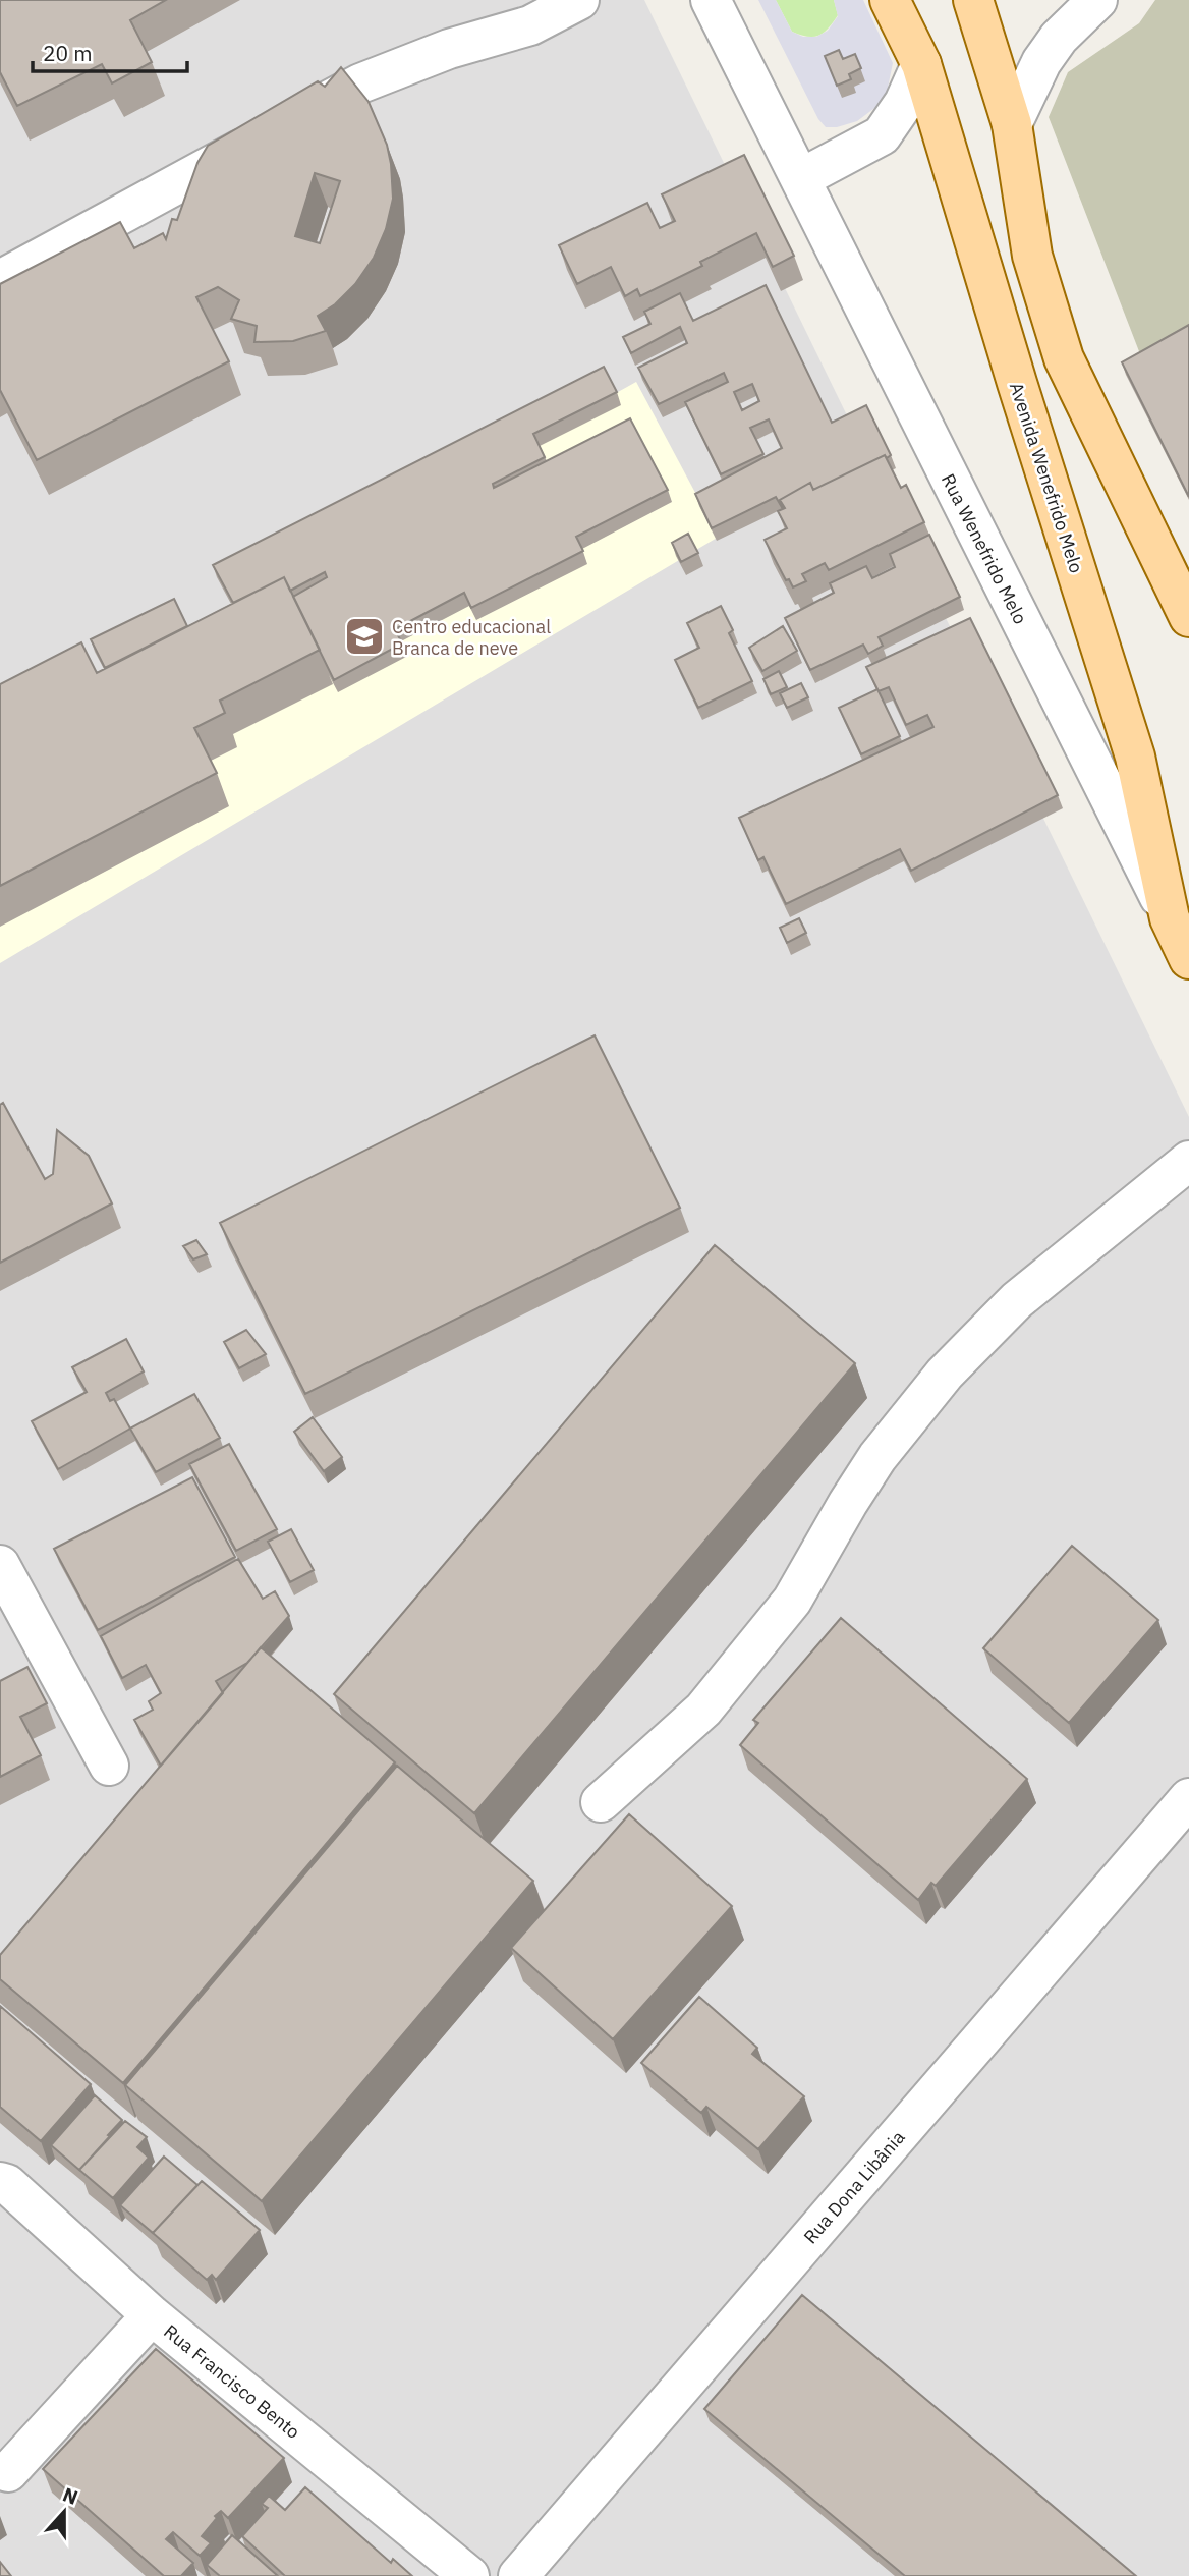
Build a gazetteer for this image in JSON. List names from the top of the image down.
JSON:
{
  "streets": {
    "main road": ["Avenida Wenefrido Melo"],
    "street": ["Rua Wenefrido Melo", "Rua Dona Libânia", "Rua Francisco Bento"]
  },
  "crossings": [
    ["Avenida Wenefrido Melo", "Rua Wenefrido Melo"]
  ],
  "places": {
    "school or university": ["Centro educacional Branca de neve"]
  },
  "scale_bar": "20 m",
  "north": "top"
}
